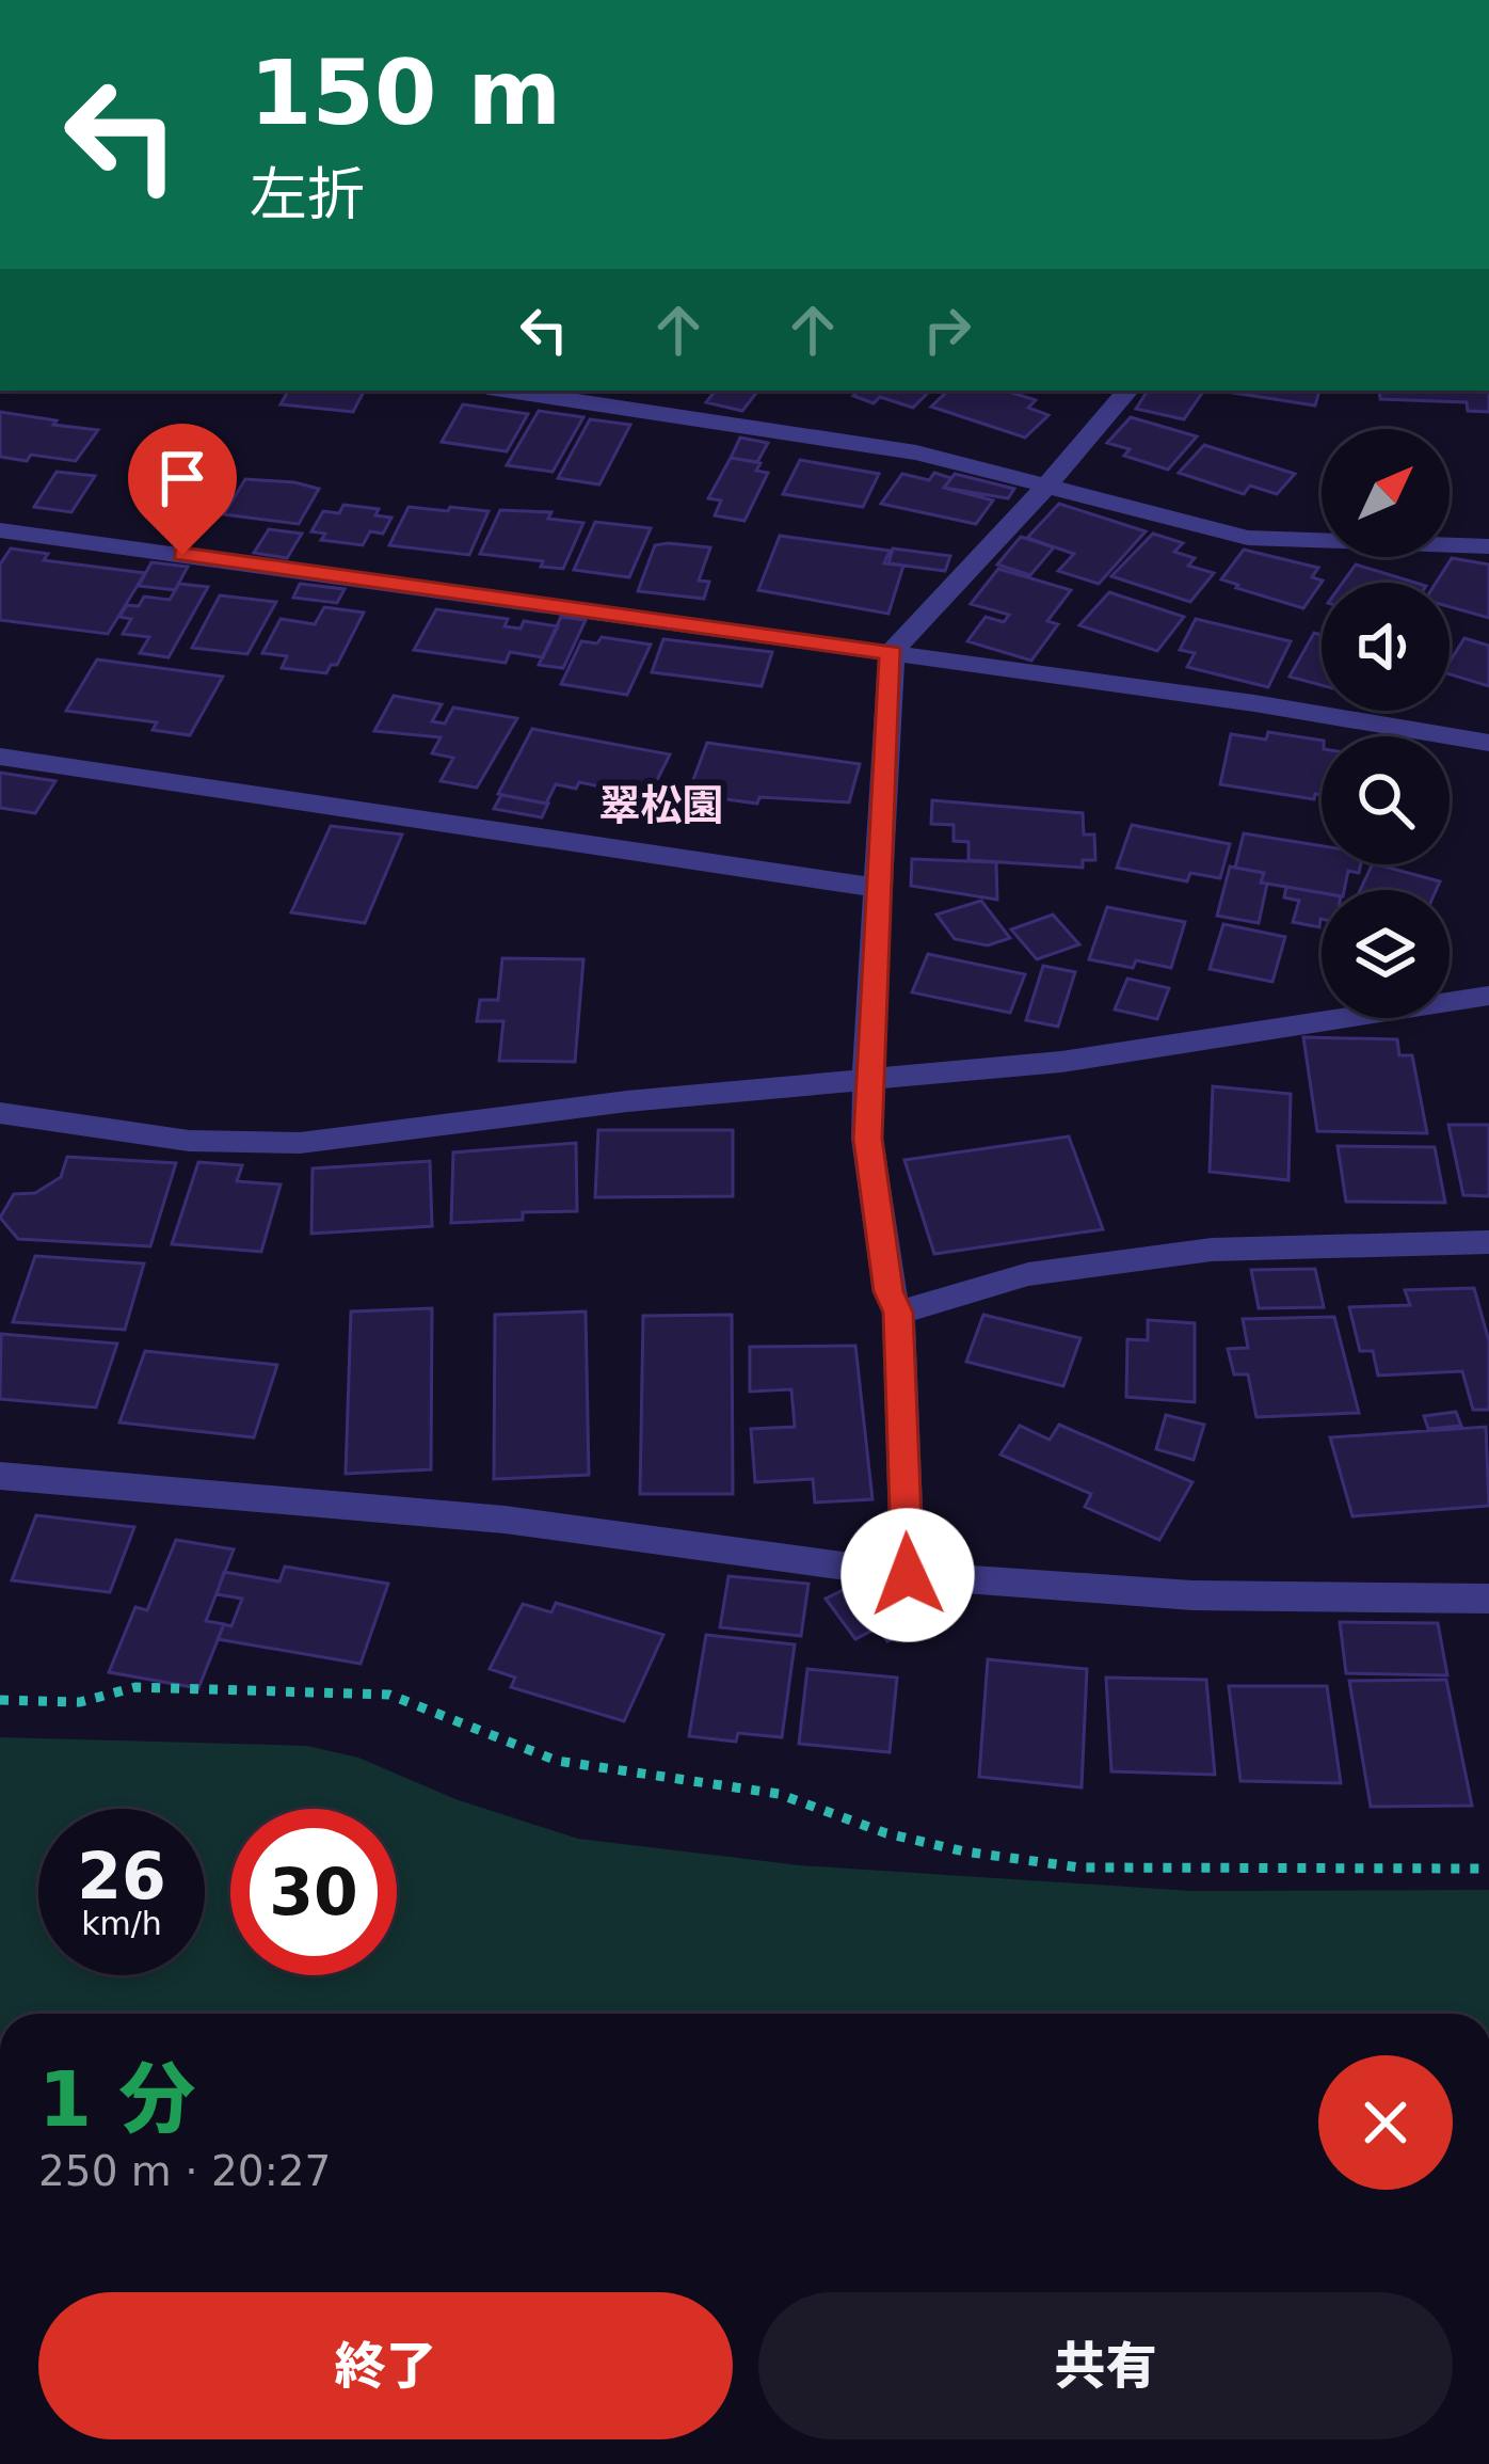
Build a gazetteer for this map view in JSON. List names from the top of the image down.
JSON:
{
  "districts": ["翠松園"],
  "north": "top right",
  "page": {
    "turn": ["150 m", "左折"],
    "speed": "26 km/h",
    "limit": "30",
    "heading": ["1 分", "250 m · 20:27"],
    "buttons": ["終了", "共有"]
  }
}
